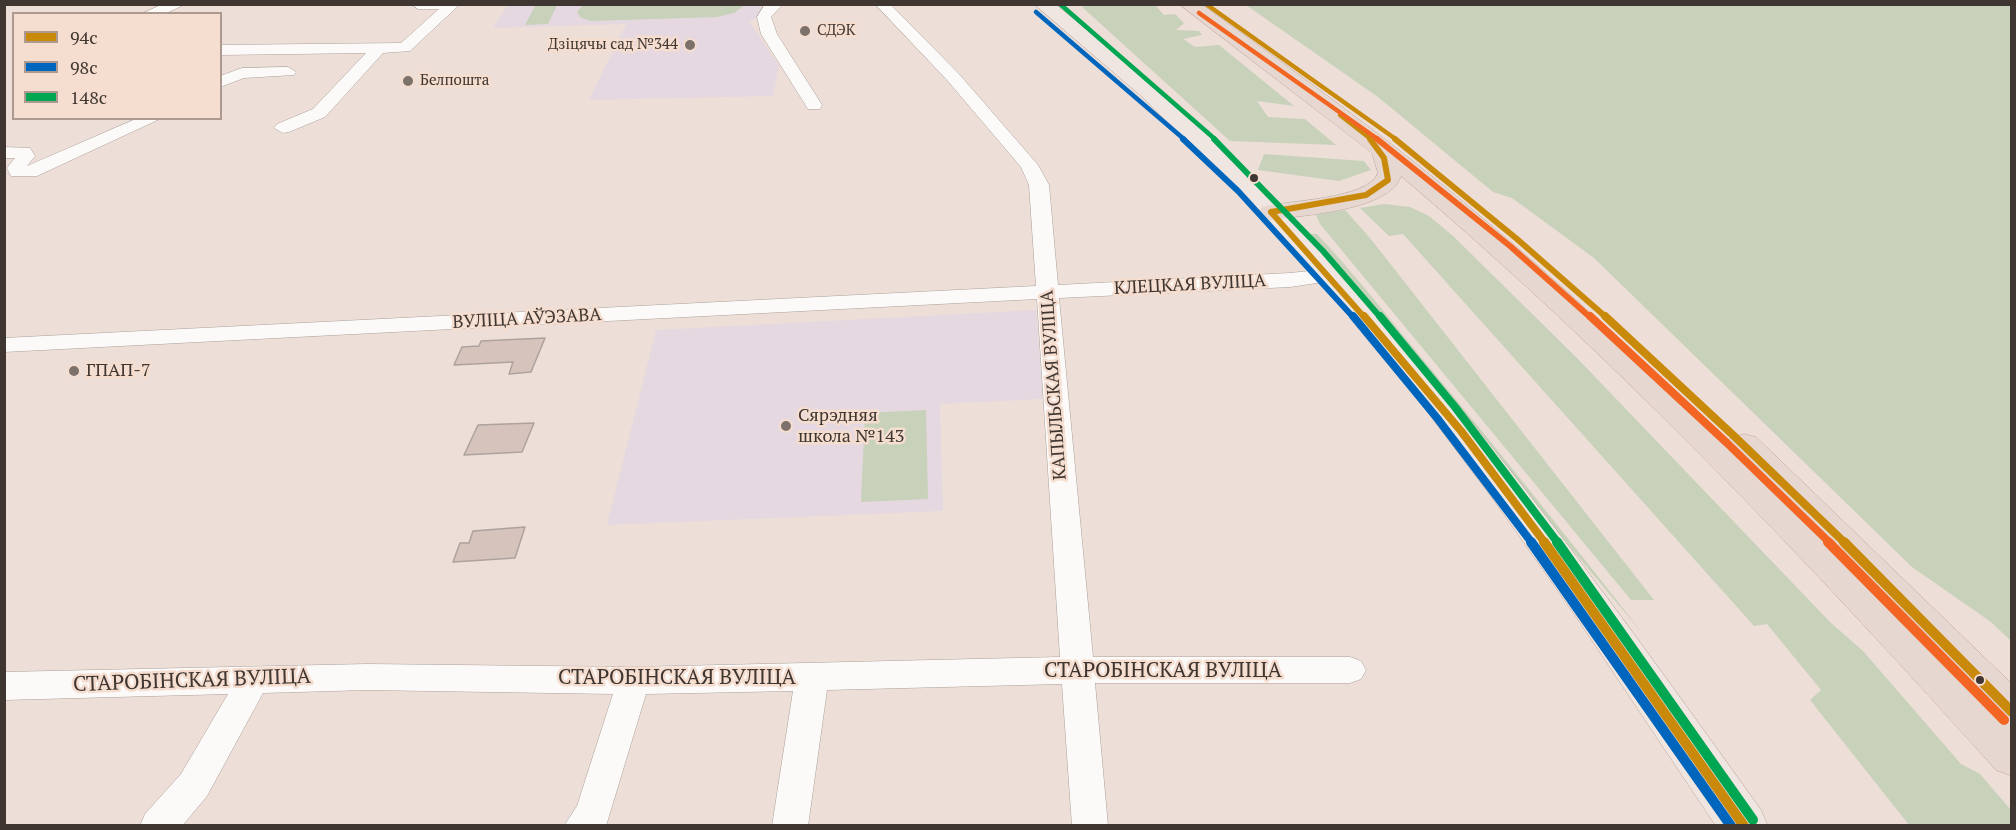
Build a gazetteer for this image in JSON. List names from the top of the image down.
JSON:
{
  "streets": {
    "street": [
      "КЛЕЦКАЯ ВУЛІЦА",
      "ВУЛІЦА АЎЭЗАВА",
      "КАПЫЛЬСКАЯ ВУЛІЦА",
      "СТАРОБІНСКАЯ ВУЛІЦА"
    ]
  },
  "crossings": [
    ["КЛЕЦКАЯ ВУЛІЦА", "ВУЛІЦА АЎЭЗАВА"],
    ["КЛЕЦКАЯ ВУЛІЦА", "КАПЫЛЬСКАЯ ВУЛІЦА"],
    ["ВУЛІЦА АЎЭЗАВА", "КАПЫЛЬСКАЯ ВУЛІЦА"],
    ["КАПЫЛЬСКАЯ ВУЛІЦА", "СТАРОБІНСКАЯ ВУЛІЦА"]
  ],
  "places": [
    "СДЭК",
    "Дзіцячы сад №344",
    "Белпошта",
    "ГПАП-7",
    "Сярэдняя школа №143"
  ],
  "lines": ["transit line 94с", "transit line 148с", "transit line 98с"],
  "legend": ["94с", "98с", "148с"]
}
